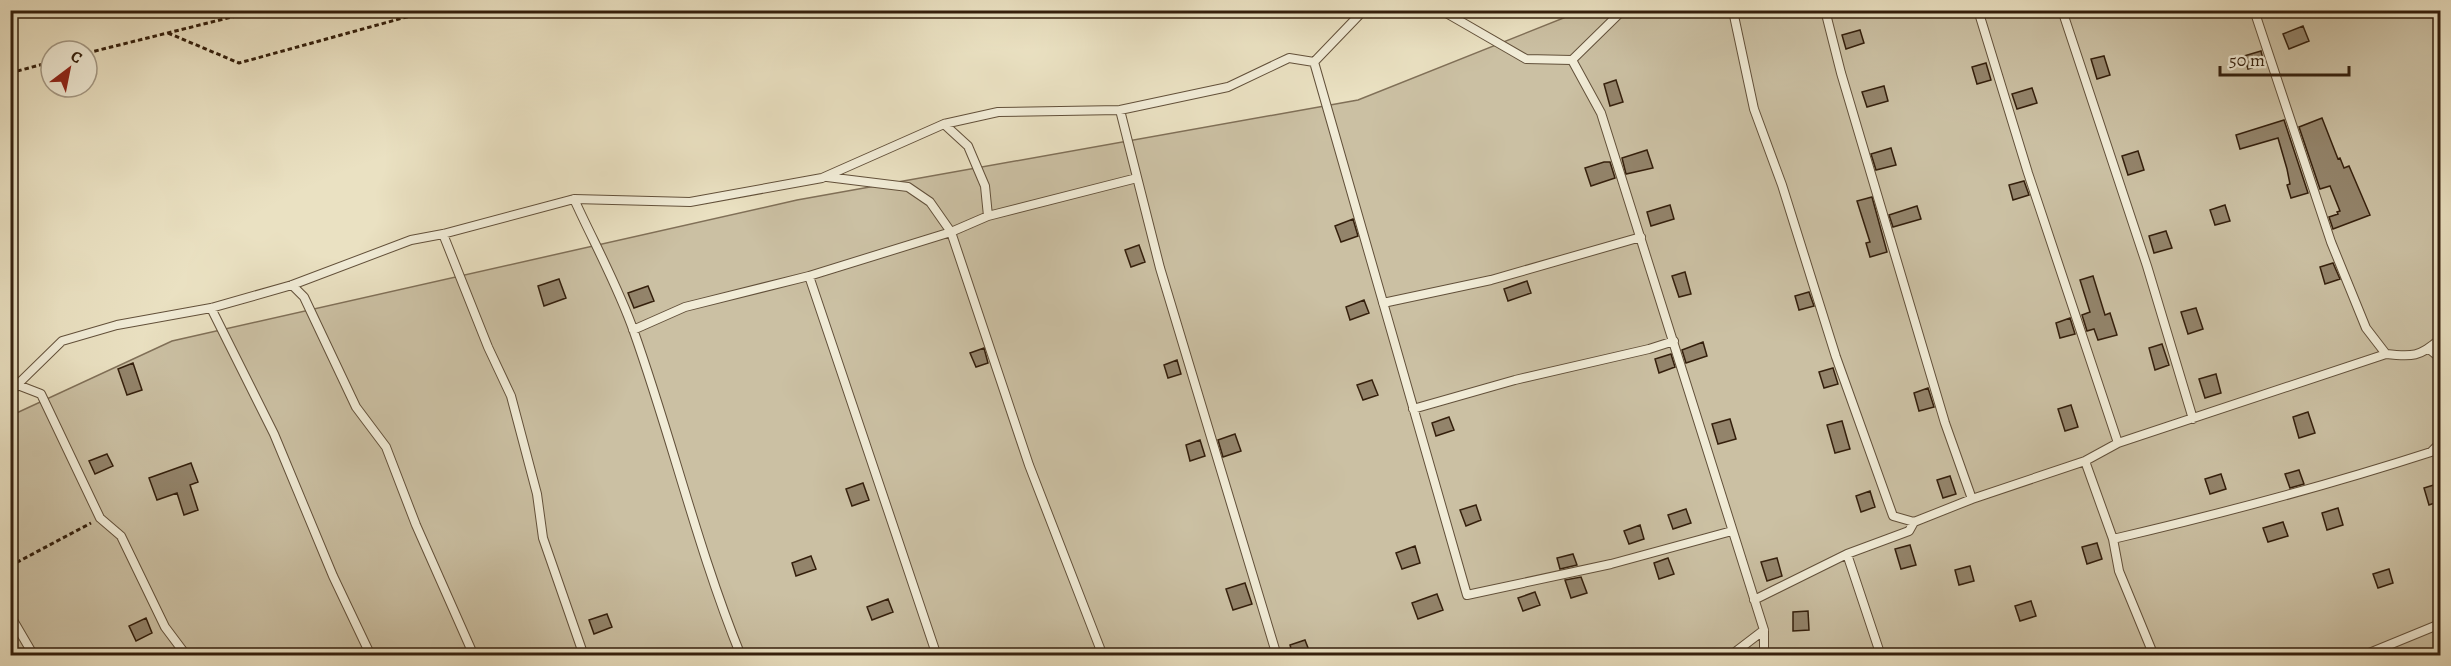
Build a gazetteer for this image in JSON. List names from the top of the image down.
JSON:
{
  "scale_bar": "50 m",
  "north": "top right"
}
